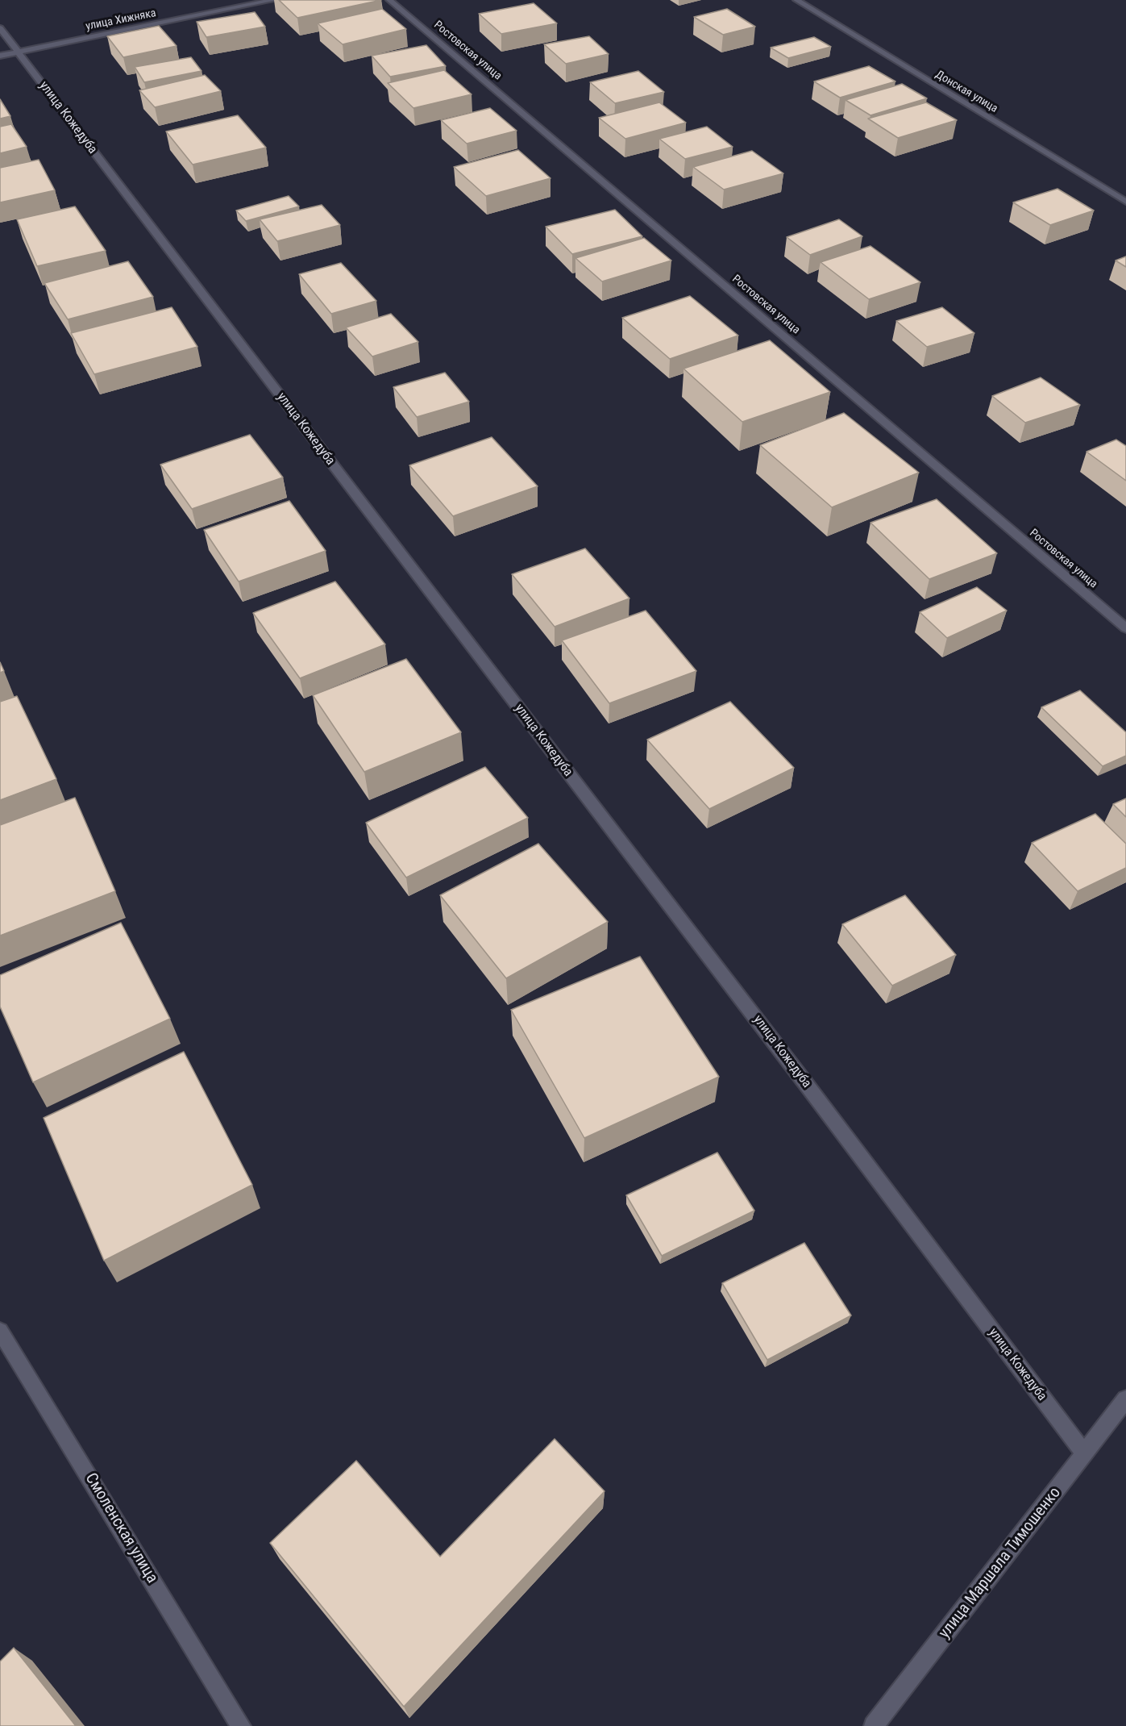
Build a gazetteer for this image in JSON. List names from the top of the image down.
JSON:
{
  "streets": {
    "street": [
      "улица Хижняка",
      "Ростовская улица",
      "Донская улица",
      "улица Кожедуба",
      "Смоленская улица",
      "улица Маршала Тимошенко"
    ]
  },
  "crossings": [
    ["улица Хижняка", "улица Кожедуба"],
    ["улица Кожедуба", "улица Маршала Тимошенко"]
  ]
}
